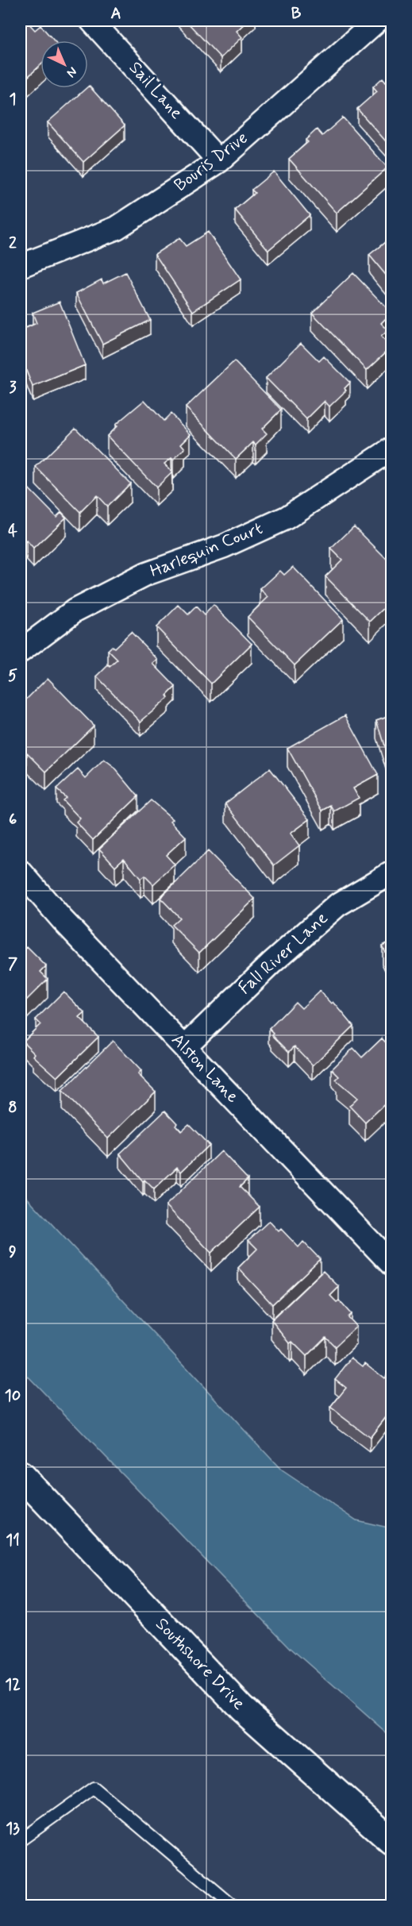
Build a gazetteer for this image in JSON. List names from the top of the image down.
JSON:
{
  "streets": {
    "street": [
      "Sail Lane",
      "Bouris Drive",
      "Harlequin Court",
      "Fall River Lane",
      "Alston Lane",
      "Southshore Drive"
    ]
  },
  "crossings": [
    ["Sail Lane", "Bouris Drive"],
    ["Fall River Lane", "Alston Lane"]
  ],
  "north": "bottom right",
  "grid": {
    "columns": ["A", "B"],
    "rows": [
      "1",
      "2",
      "3",
      "4",
      "5",
      "6",
      "7",
      "8",
      "9",
      "10",
      "11",
      "12",
      "13"
    ]
  }
}
